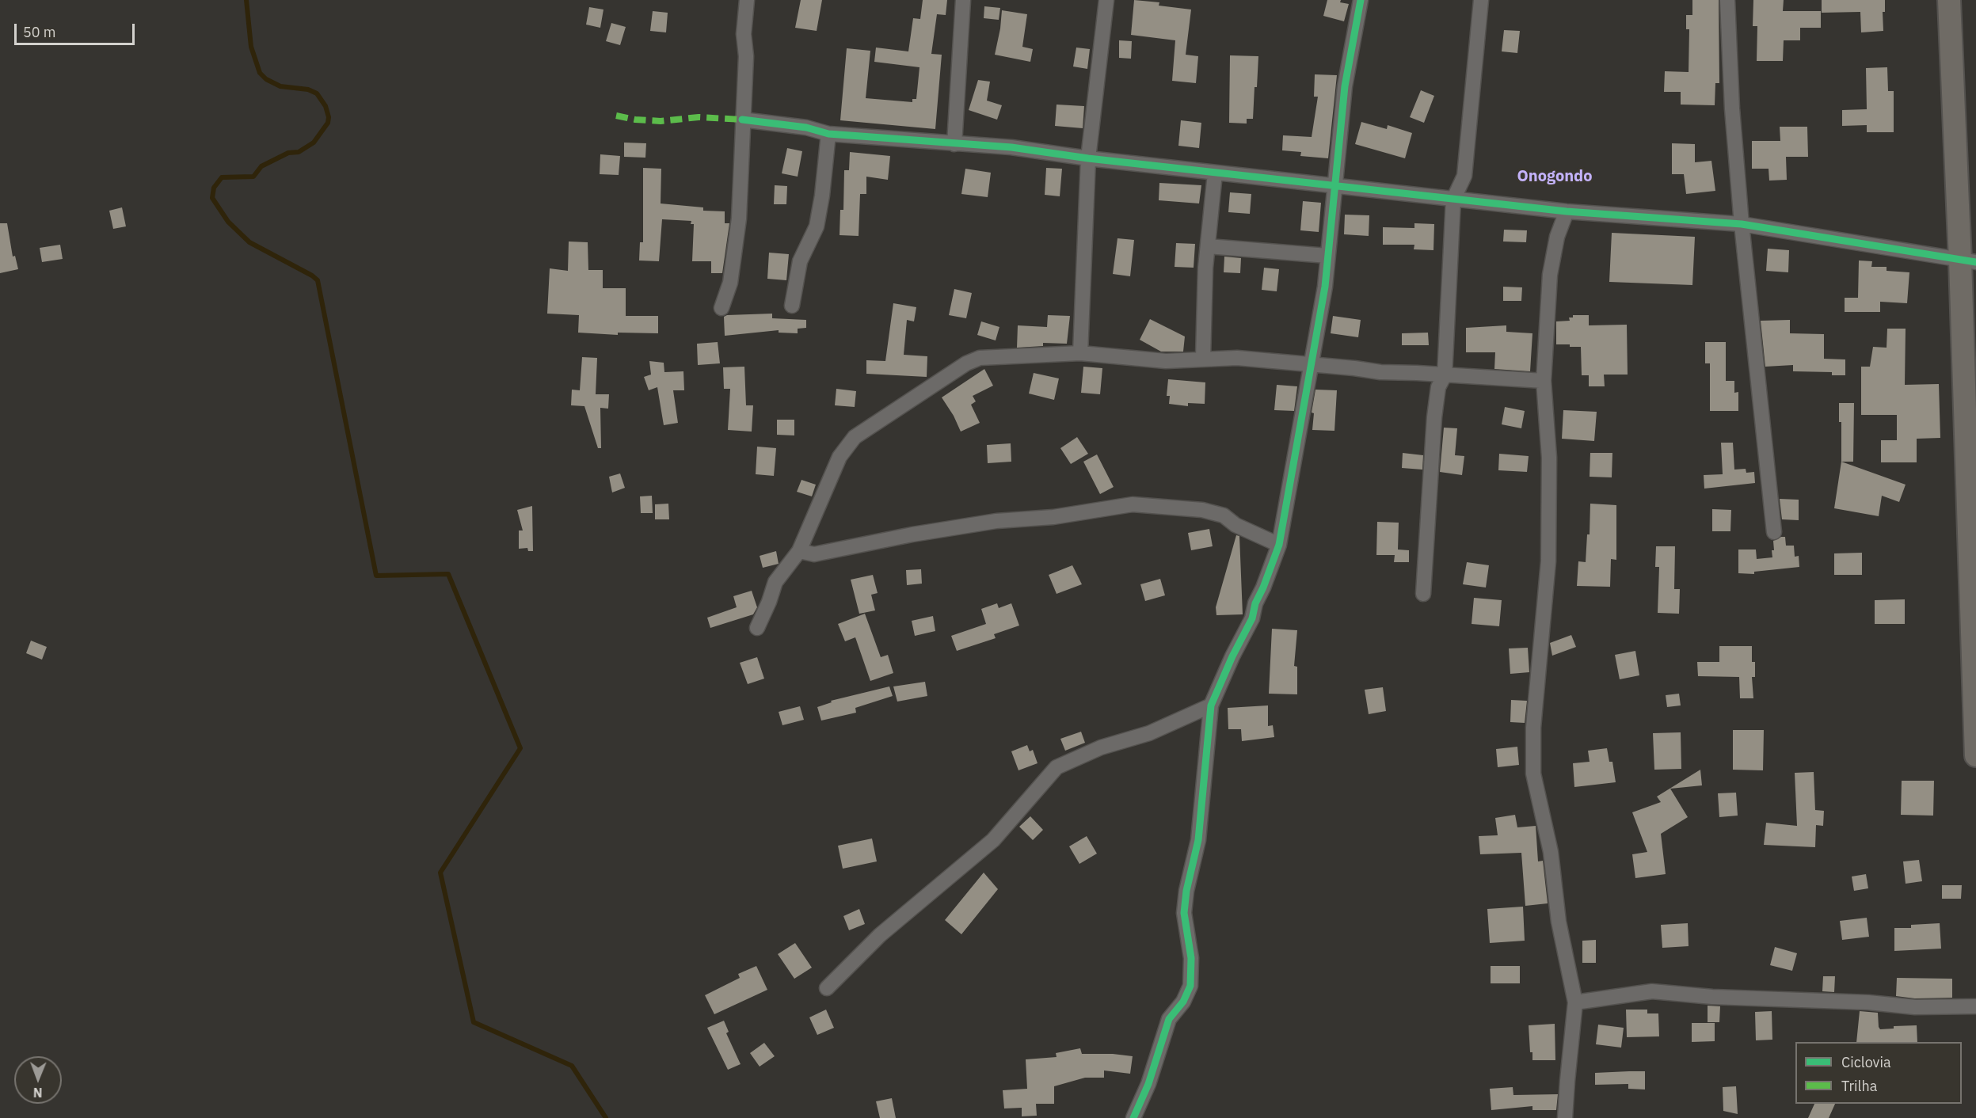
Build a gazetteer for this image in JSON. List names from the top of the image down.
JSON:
{
  "districts": ["Onogondo"],
  "legend": ["Ciclovia", "Trilha"],
  "scale_bar": "50 m",
  "north": "bottom"
}
